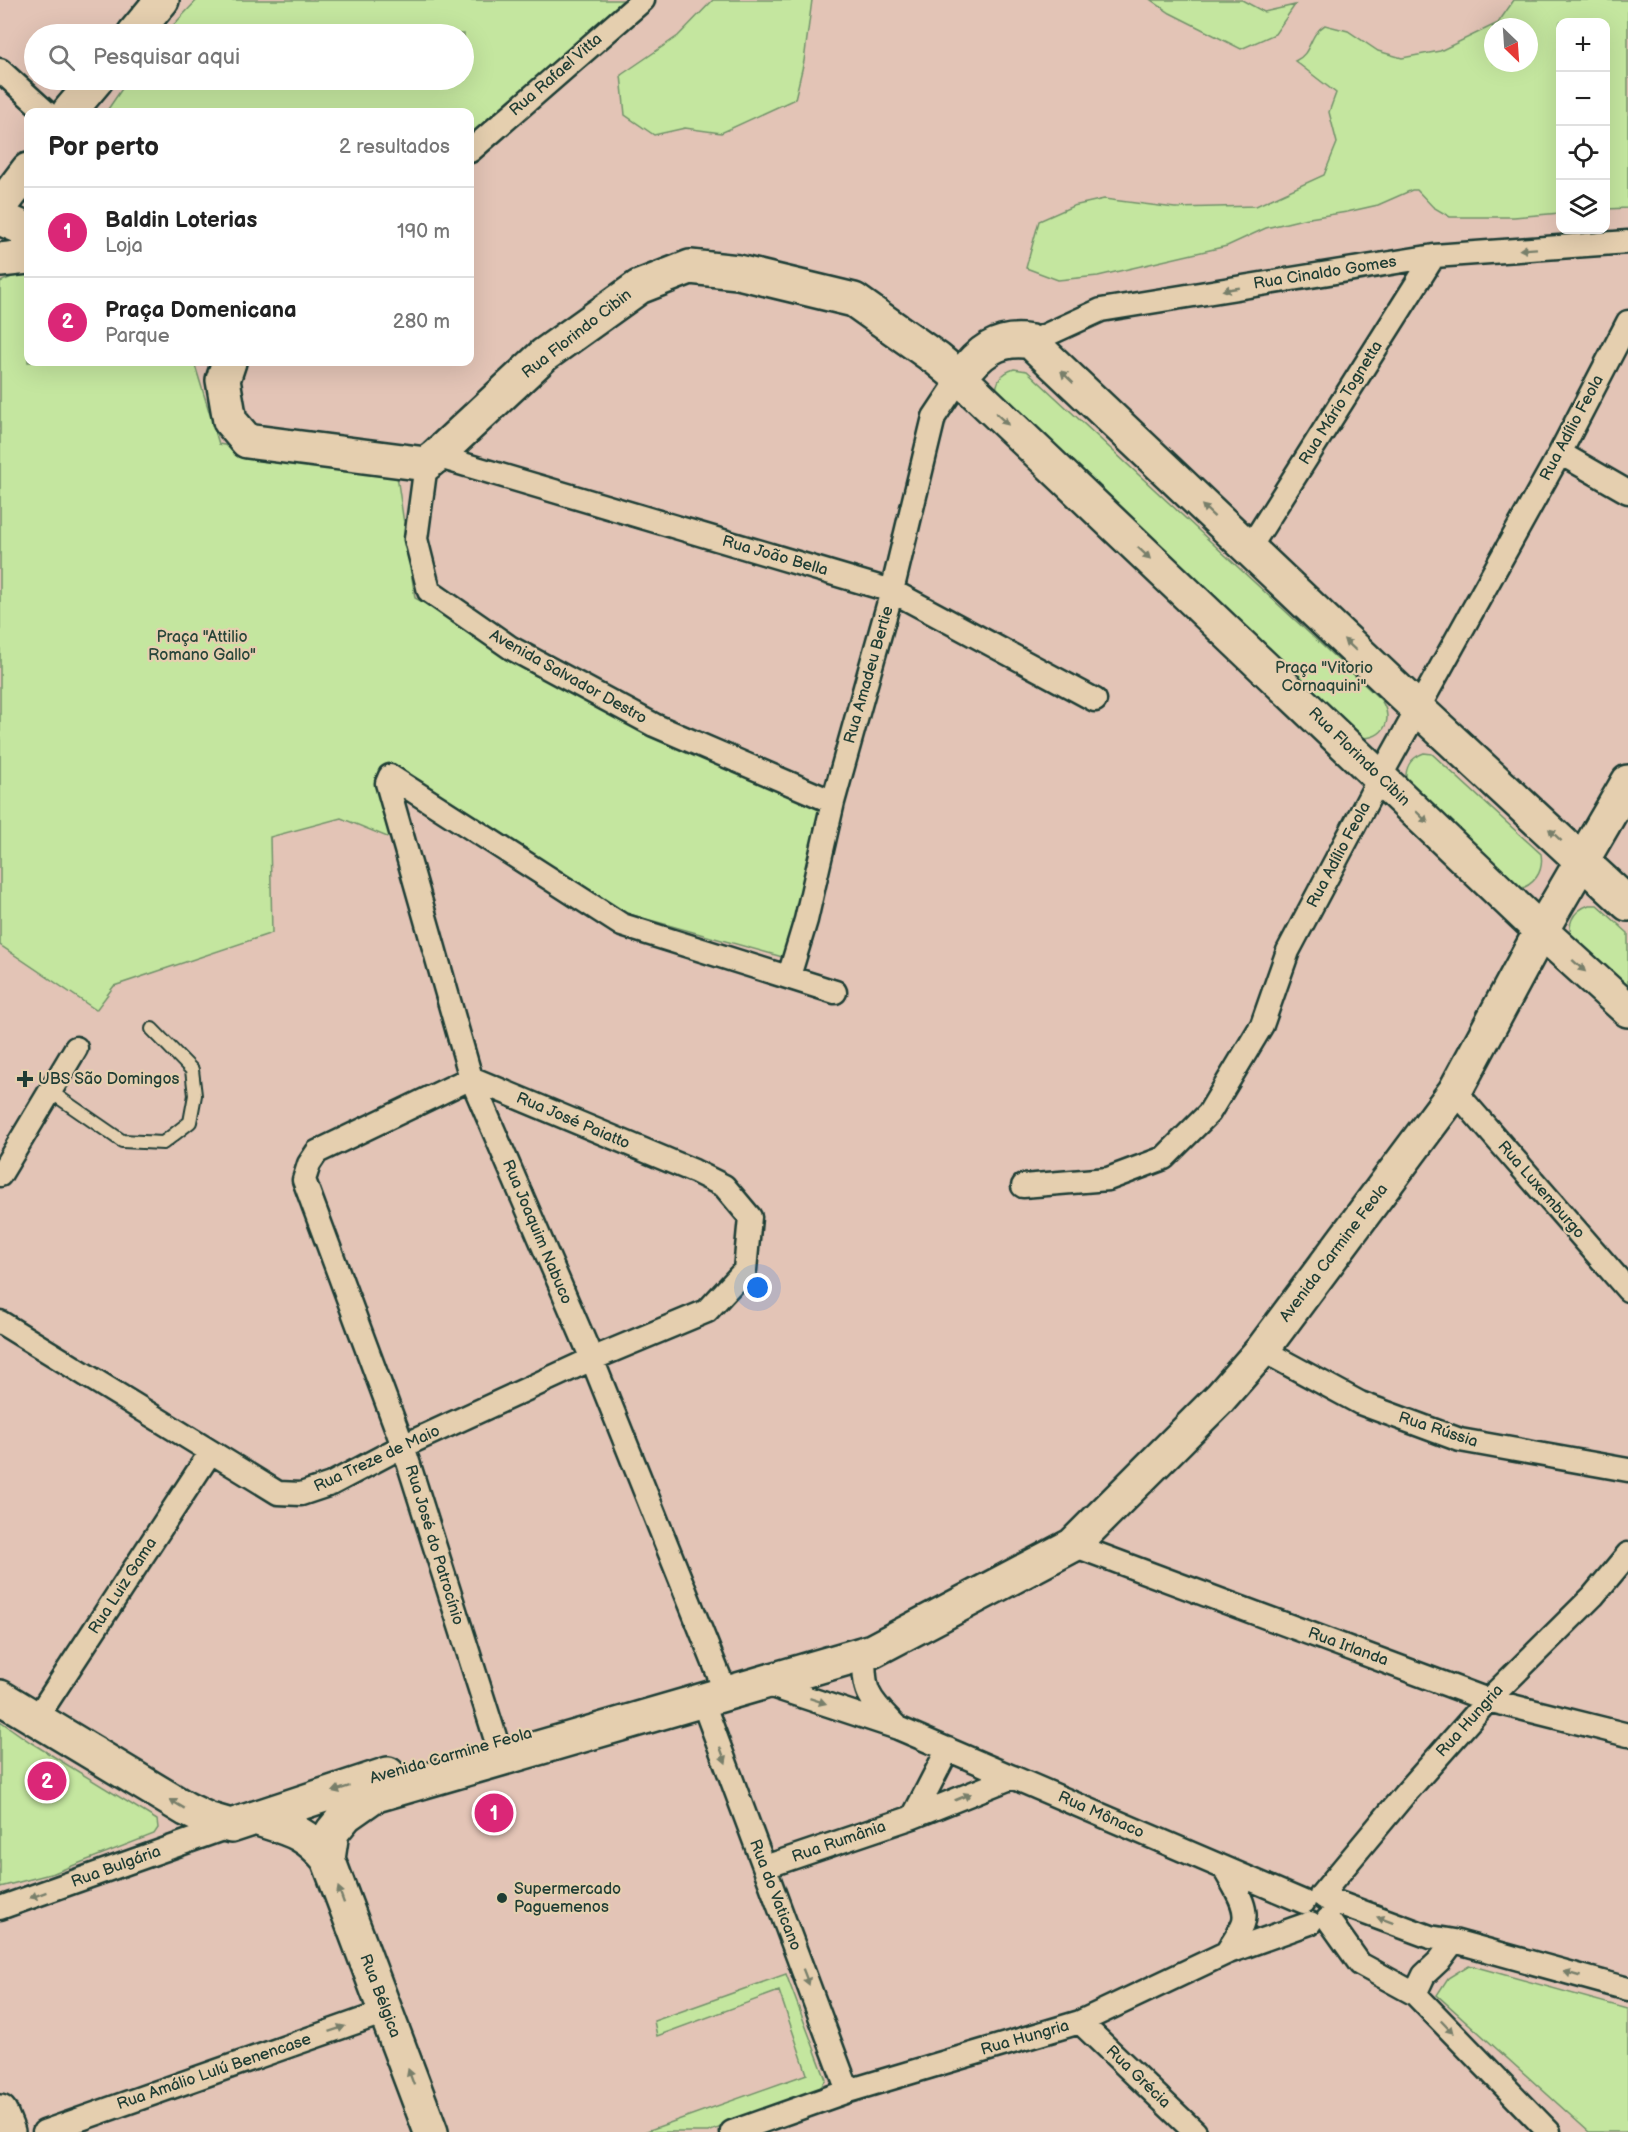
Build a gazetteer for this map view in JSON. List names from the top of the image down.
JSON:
{
  "streets": {
    "main road": ["Rua Florindo Cibin", "Avenida Carmine Feola", "Rua Bélgica"],
    "street": [
      "Rua Rafael Vitta",
      "Rua Cinaldo Gomes",
      "Rua Mário Tognetta",
      "Rua Adílio Feola",
      "Rua João Bella",
      "Rua Amadeu Bertie",
      "Avenida Salvador Destro",
      "Rua José Paiatto",
      "Rua Luxemburgo",
      "Rua Joaquim Nabuco",
      "Rua Rússia",
      "Rua Treze de Maio",
      "Rua José do Patrocínio",
      "Rua Luiz Gama",
      "Rua Irlanda",
      "Rua Hungria",
      "Rua Mônaco",
      "Rua Rumânia",
      "Rua Bulgária",
      "Rua do Vaticano",
      "Rua Amálio Lulú Benencase",
      "Rua Grécia"
    ]
  },
  "crossings": [
    ["Rua Cinaldo Gomes", "Rua Mário Tognetta"],
    ["Rua Florindo Cibin", "Rua Adílio Feola"],
    ["Rua Florindo Cibin", "Rua João Bella"],
    ["Rua Florindo Cibin", "Rua Amadeu Bertie"],
    ["Rua Florindo Cibin", "Avenida Salvador Destro"],
    ["Rua Florindo Cibin", "Avenida Carmine Feola"],
    ["Rua João Bella", "Rua Amadeu Bertie"],
    ["Rua João Bella", "Avenida Salvador Destro"],
    ["Rua Amadeu Bertie", "Avenida Salvador Destro"],
    ["Rua Amadeu Bertie", "Rua Joaquim Nabuco"],
    ["Rua José Paiatto", "Rua Joaquim Nabuco"],
    ["Rua José Paiatto", "Rua Treze de Maio"],
    ["Rua José Paiatto", "Rua José do Patrocínio"],
    ["Rua Luxemburgo", "Avenida Carmine Feola"],
    ["Rua Joaquim Nabuco", "Avenida Carmine Feola"],
    ["Rua Joaquim Nabuco", "Rua Treze de Maio"],
    ["Rua Joaquim Nabuco", "Rua José do Patrocínio"],
    ["Rua Joaquim Nabuco", "Rua do Vaticano"],
    ["Avenida Carmine Feola", "Rua Rússia"],
    ["Avenida Carmine Feola", "Rua José do Patrocínio"],
    ["Avenida Carmine Feola", "Rua Irlanda"],
    ["Avenida Carmine Feola", "Rua Mônaco"],
    ["Avenida Carmine Feola", "Rua Bulgária"],
    ["Avenida Carmine Feola", "Rua do Vaticano"],
    ["Avenida Carmine Feola", "Rua Bélgica"],
    ["Rua Treze de Maio", "Rua José do Patrocínio"],
    ["Rua Treze de Maio", "Rua Luiz Gama"],
    ["Rua Irlanda", "Rua Hungria"],
    ["Rua Hungria", "Rua Mônaco"],
    ["Rua Hungria", "Rua do Vaticano"],
    ["Rua Hungria", "Rua Grécia"],
    ["Rua Mônaco", "Rua Rumânia"],
    ["Rua Rumânia", "Rua do Vaticano"],
    ["Rua Bulgária", "Rua Bélgica"],
    ["Rua Bélgica", "Rua Amálio Lulú Benencase"]
  ],
  "one_way": [
    "Rua Cinaldo Gomes",
    "Rua Rumânia",
    "Rua Bulgária",
    "Rua do Vaticano",
    "Rua Bélgica",
    "Rua Amálio Lulú Benencase"
  ],
  "parks": ["Praça \"Attilio Romano Gallo\"", "Praça \"Vitorio Cornaquini\""],
  "places": {
    "health": ["UBS São Domingos"],
    "other": ["Supermercado Paguemenos"]
  },
  "north": "bottom right",
  "page": {
    "map_buttons": ["+", "−"],
    "search": "Pesquisar aqui",
    "heading": ["Por perto", "2 resultados"],
    "list": [
      {
        "mark": "1",
        "name": "Baldin Loterias",
        "note": "Loja",
        "value": "190 m"
      },
      {
        "mark": "2",
        "name": "Praça Domenicana",
        "note": "Parque",
        "value": "280 m"
      }
    ],
    "pins": ["2", "1"]
  }
}
